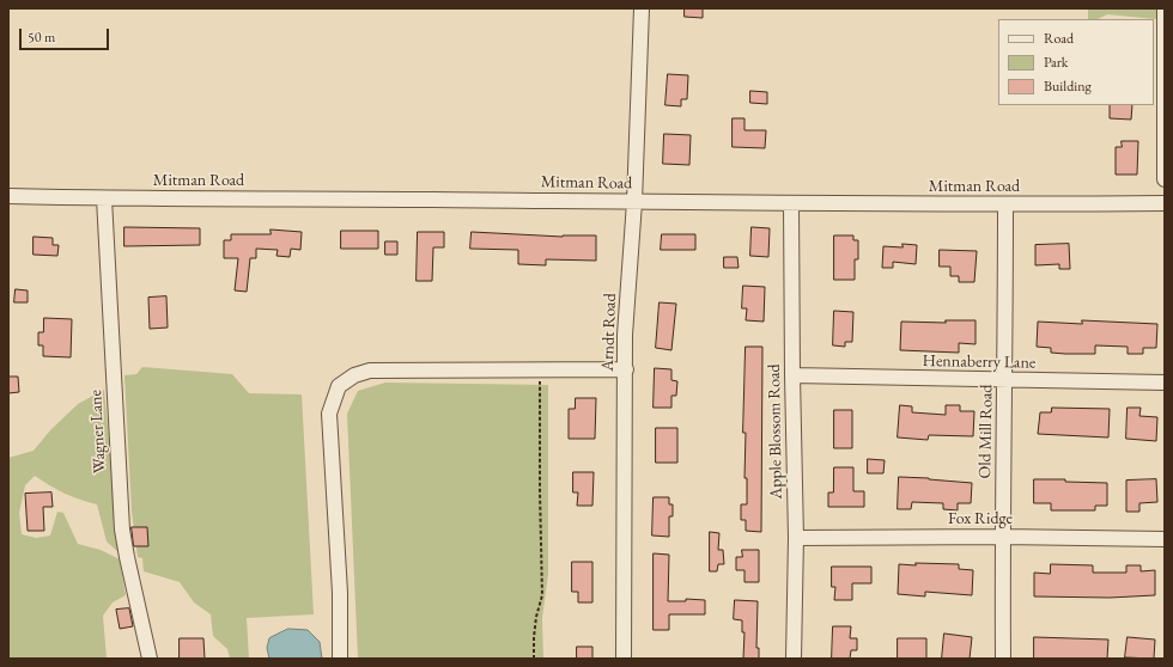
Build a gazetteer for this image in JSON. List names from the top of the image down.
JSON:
{
  "streets": {
    "street": [
      "Mitman Road",
      "Arndt Road",
      "Hennaberry Lane",
      "Wagner Lane",
      "Apple Blossom Road",
      "Old Mill Road",
      "Fox Ridge"
    ]
  },
  "crossings": [
    ["Mitman Road", "Arndt Road"],
    ["Mitman Road", "Wagner Lane"],
    ["Mitman Road", "Apple Blossom Road"],
    ["Mitman Road", "Old Mill Road"],
    ["Hennaberry Lane", "Apple Blossom Road"],
    ["Hennaberry Lane", "Old Mill Road"],
    ["Apple Blossom Road", "Fox Ridge"],
    ["Old Mill Road", "Fox Ridge"]
  ],
  "legend": ["Road", "Park", "Building"],
  "scale_bar": "50 m"
}
